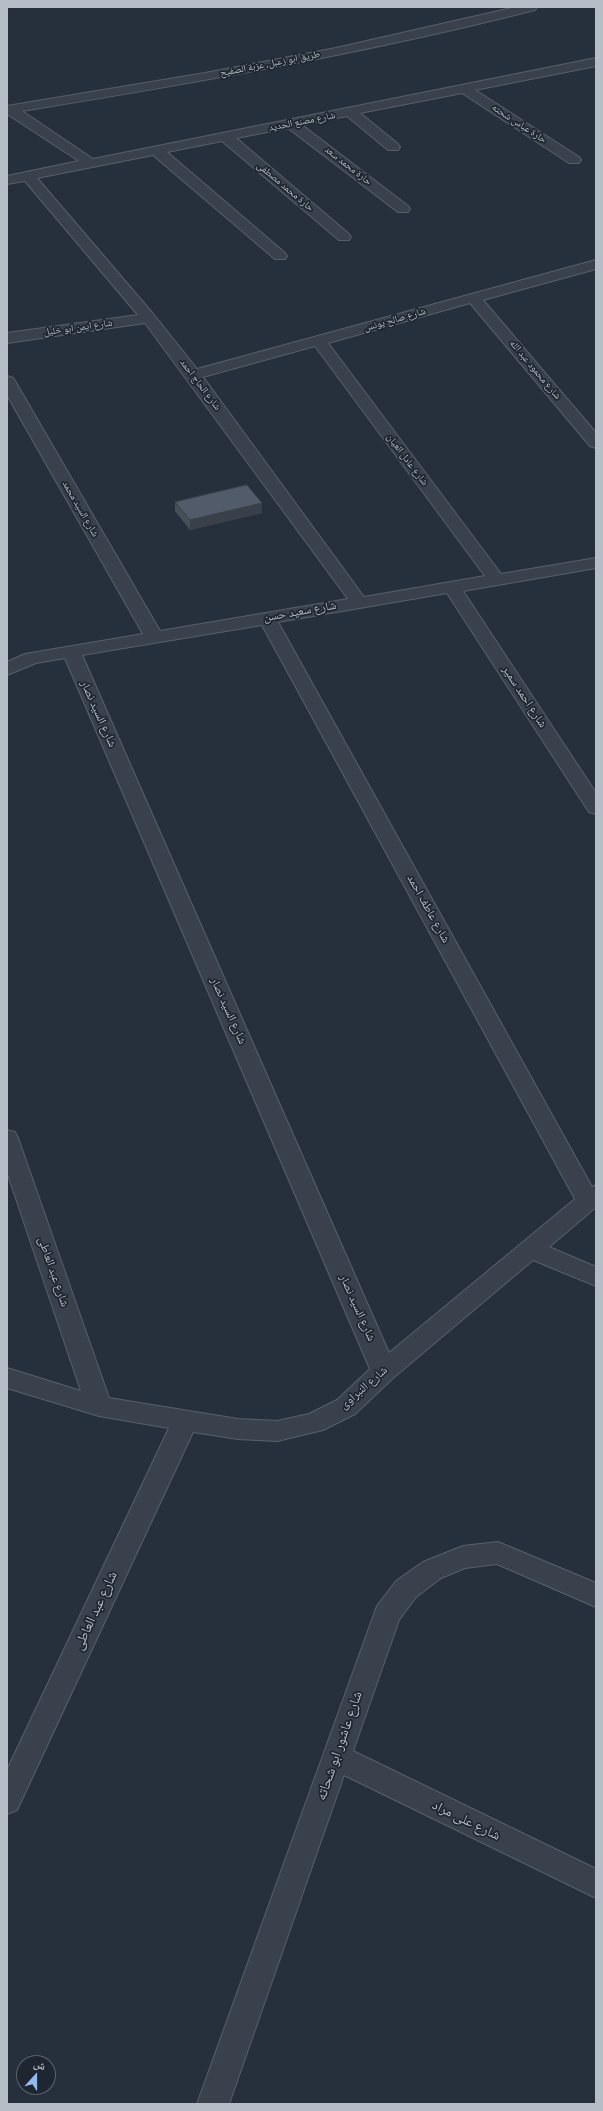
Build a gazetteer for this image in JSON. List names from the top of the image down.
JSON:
{
  "streets": {
    "street": [
      "طريق ابو زعبل, عزبة الصفيح",
      "شارع مصنع الحديد",
      "حارة عباس شحته",
      "حارة محمد سعد",
      "حارة محمد مصطفى",
      "شارع صالح يونس",
      "شارع ايمن ابو خليل",
      "شارع محمود عبد الله",
      "شارع الحاج احمد",
      "شارع عادل العيان",
      "شارع السيد محمد",
      "شارع سعيد حسن",
      "شارع احمد سمير",
      "شارع السيد نصار",
      "شارع عاطف احمد",
      "شارع عبد العاطى",
      "شارع النبراوى",
      "شارع عاشور ابو شحاته",
      "شارع على مراد"
    ]
  },
  "crossings": [
    ["شارع مصنع الحديد", "حارة عباس شحته"],
    ["شارع مصنع الحديد", "حارة محمد سعد"],
    ["شارع مصنع الحديد", "حارة محمد مصطفى"],
    ["شارع مصنع الحديد", "شارع الحاج احمد"],
    ["شارع صالح يونس", "شارع محمود عبد الله"],
    ["شارع صالح يونس", "شارع الحاج احمد"],
    ["شارع صالح يونس", "شارع عادل العيان"],
    ["شارع ايمن ابو خليل", "شارع الحاج احمد"],
    ["شارع الحاج احمد", "شارع سعيد حسن"],
    ["شارع عادل العيان", "شارع سعيد حسن"],
    ["شارع السيد محمد", "شارع سعيد حسن"],
    ["شارع سعيد حسن", "شارع احمد سمير"],
    ["شارع سعيد حسن", "شارع السيد نصار"],
    ["شارع سعيد حسن", "شارع عاطف احمد"],
    ["شارع السيد نصار", "شارع النبراوى"],
    ["شارع عاطف احمد", "شارع النبراوى"],
    ["شارع عبد العاطى", "شارع النبراوى"],
    ["شارع عاشور ابو شحاته", "شارع على مراد"]
  ],
  "north": "top"
}
